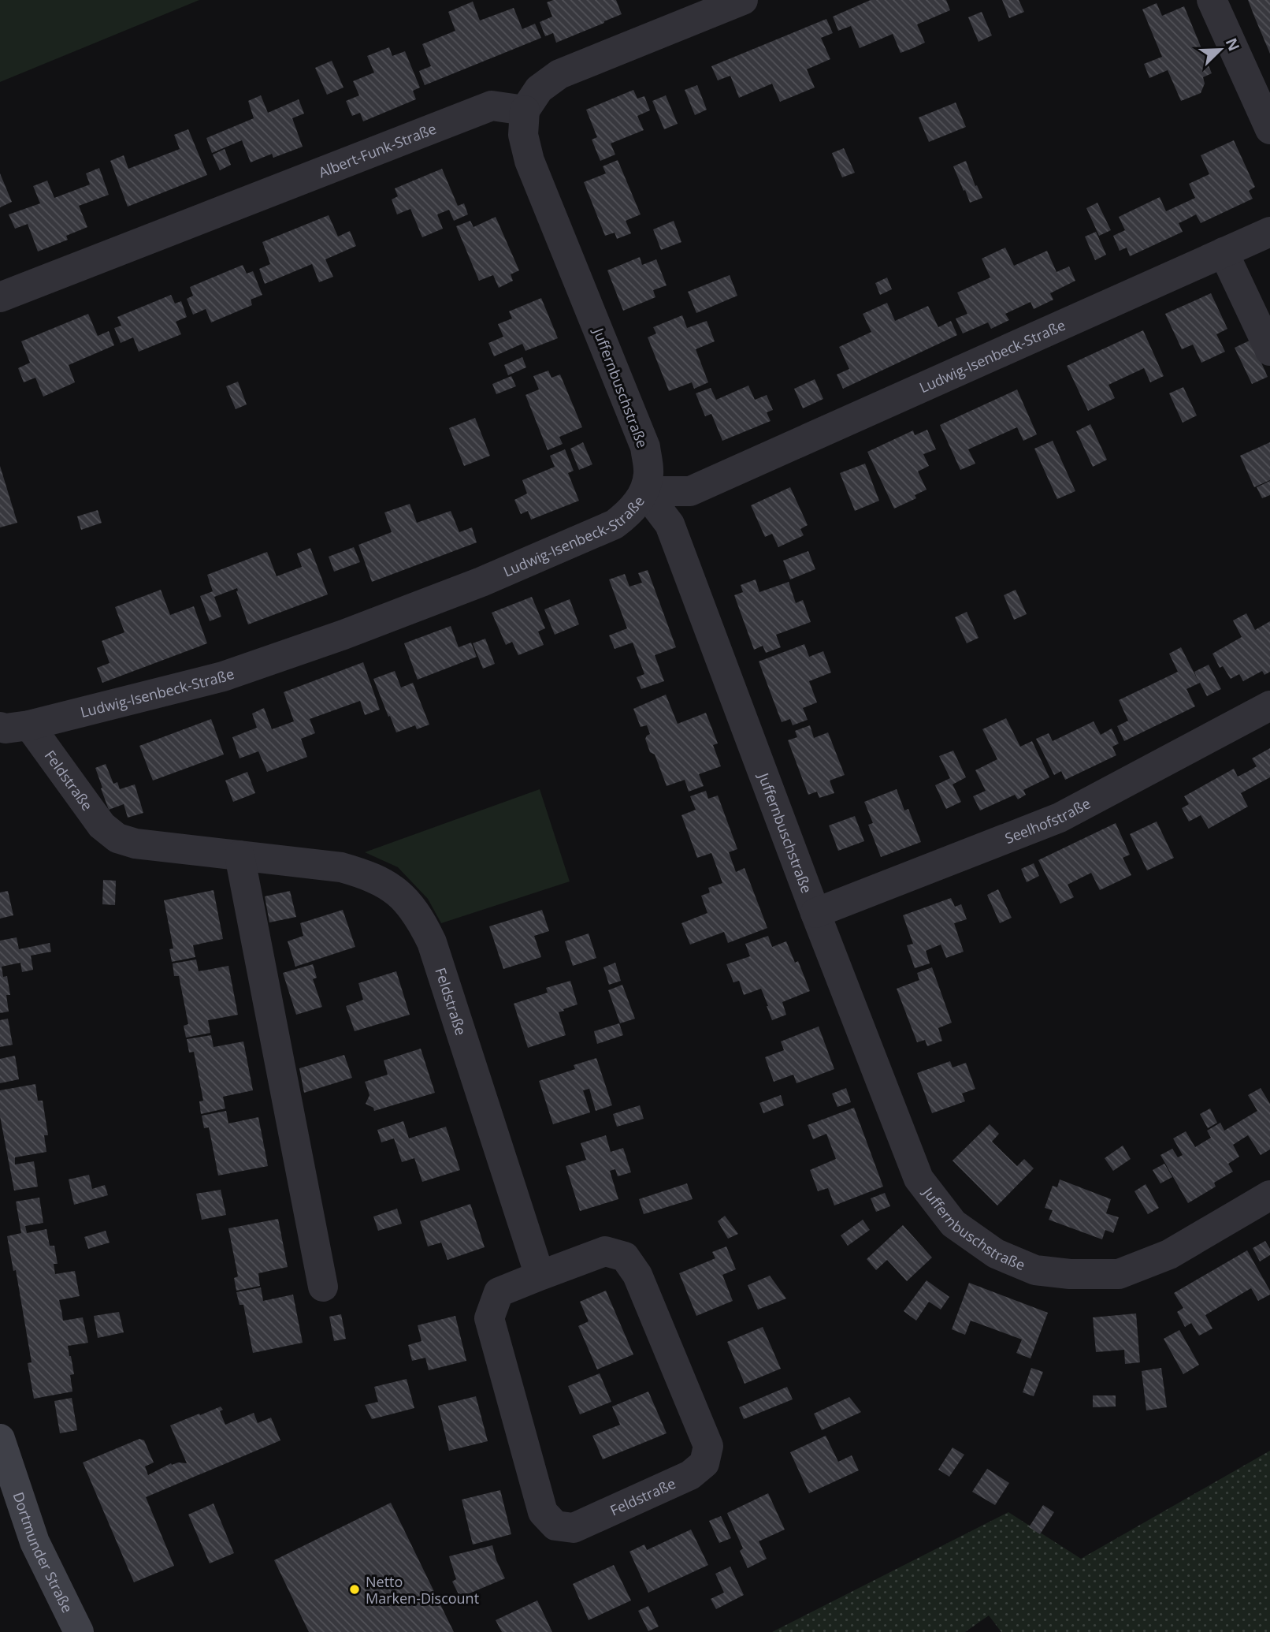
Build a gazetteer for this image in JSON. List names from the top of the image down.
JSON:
{
  "streets": {
    "main road": ["Dortmunder Straße"],
    "street": [
      "Albert-Funk-Straße",
      "Ludwig-Isenbeck-Straße",
      "Juffernbuschstraße",
      "Feldstraße",
      "Seelhofstraße"
    ]
  },
  "crossings": [
    ["Albert-Funk-Straße", "Juffernbuschstraße"],
    ["Ludwig-Isenbeck-Straße", "Juffernbuschstraße"],
    ["Ludwig-Isenbeck-Straße", "Feldstraße"],
    ["Juffernbuschstraße", "Seelhofstraße"]
  ],
  "places": ["Netto Marken-Discount"],
  "north": "top right"
}
